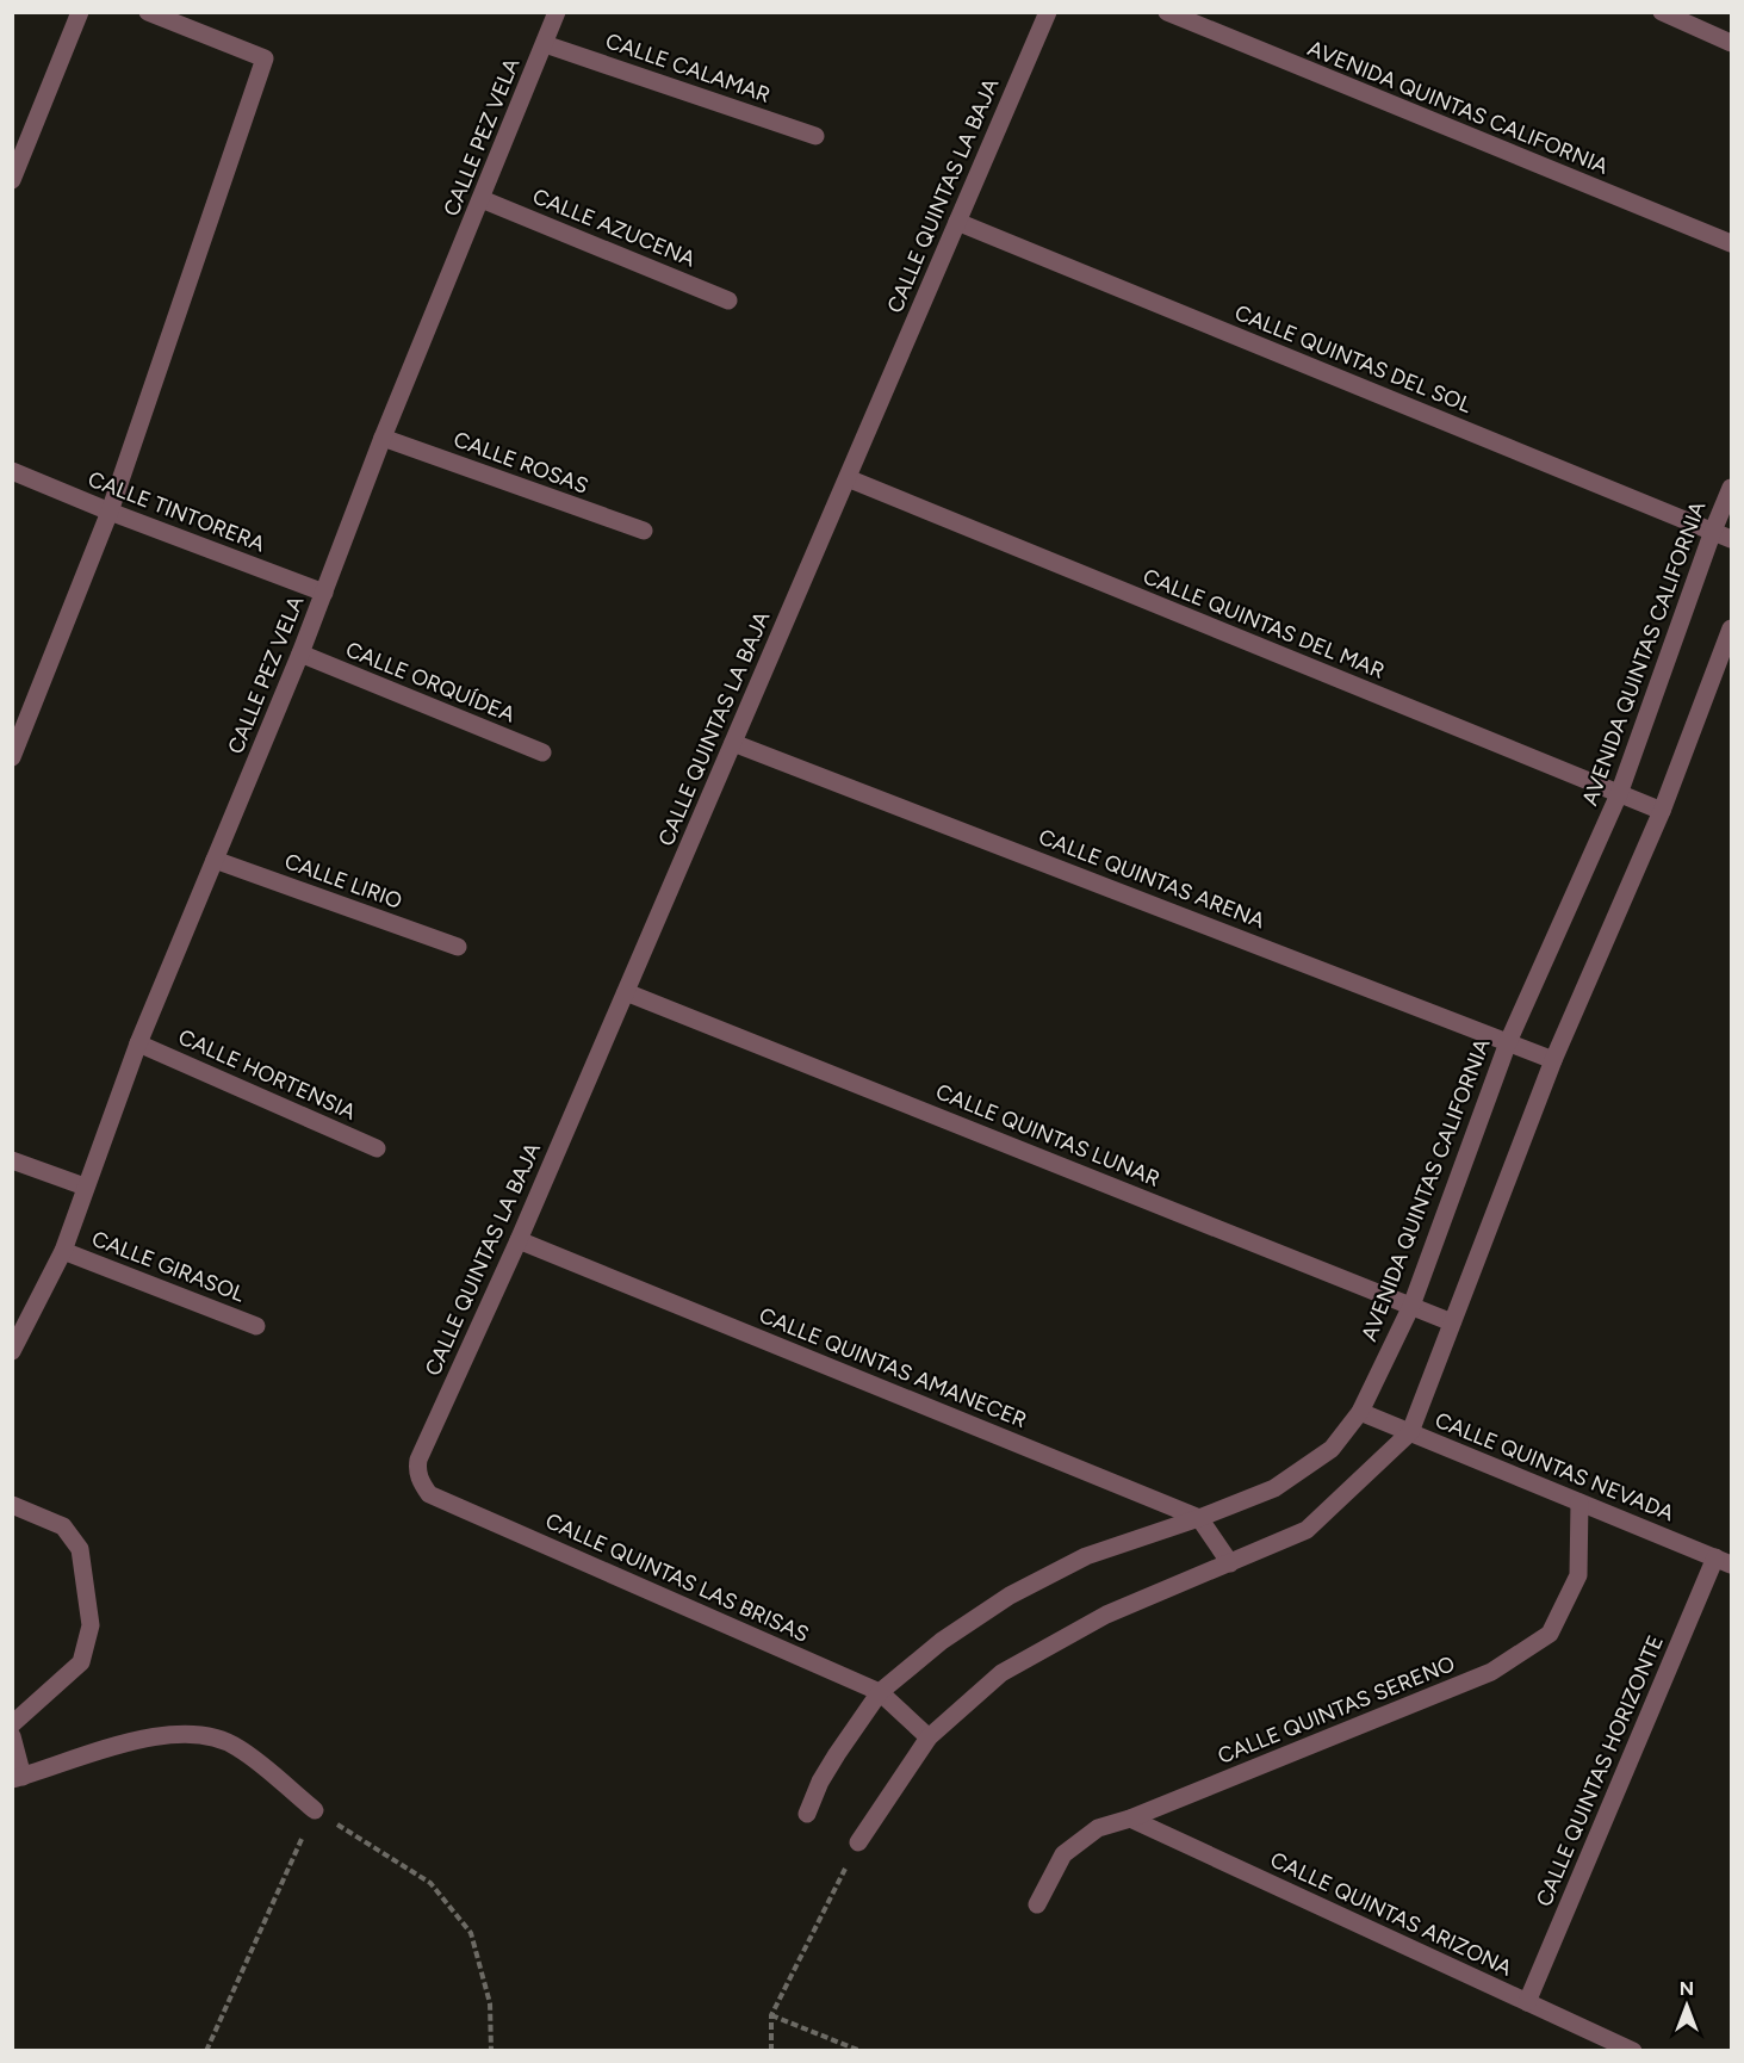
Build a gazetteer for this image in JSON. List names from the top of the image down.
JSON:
{
  "streets": {
    "street": [
      "CALLE CALAMAR",
      "AVENIDA QUINTAS CALIFORNIA",
      "CALLE PEZ VELA",
      "CALLE QUINTAS LA BAJA",
      "CALLE AZUCENA",
      "CALLE QUINTAS DEL SOL",
      "CALLE ROSAS",
      "CALLE TINTORERA",
      "CALLE QUINTAS DEL MAR",
      "CALLE ORQUÍDEA",
      "CALLE QUINTAS ARENA",
      "CALLE LIRIO",
      "CALLE HORTENSIA",
      "CALLE QUINTAS LUNAR",
      "CALLE GIRASOL",
      "CALLE QUINTAS AMANECER",
      "CALLE QUINTAS NEVADA",
      "CALLE QUINTAS LAS BRISAS",
      "CALLE QUINTAS SERENO",
      "CALLE QUINTAS HORIZONTE",
      "CALLE QUINTAS ARIZONA"
    ]
  },
  "crossings": [
    ["CALLE CALAMAR", "CALLE PEZ VELA"],
    ["AVENIDA QUINTAS CALIFORNIA", "CALLE QUINTAS DEL SOL"],
    ["AVENIDA QUINTAS CALIFORNIA", "CALLE QUINTAS DEL MAR"],
    ["AVENIDA QUINTAS CALIFORNIA", "CALLE QUINTAS ARENA"],
    ["AVENIDA QUINTAS CALIFORNIA", "CALLE QUINTAS LUNAR"],
    ["AVENIDA QUINTAS CALIFORNIA", "CALLE QUINTAS AMANECER"],
    ["AVENIDA QUINTAS CALIFORNIA", "CALLE QUINTAS NEVADA"],
    ["AVENIDA QUINTAS CALIFORNIA", "CALLE QUINTAS LAS BRISAS"],
    ["CALLE PEZ VELA", "CALLE AZUCENA"],
    ["CALLE PEZ VELA", "CALLE ROSAS"],
    ["CALLE PEZ VELA", "CALLE TINTORERA"],
    ["CALLE PEZ VELA", "CALLE ORQUÍDEA"],
    ["CALLE PEZ VELA", "CALLE LIRIO"],
    ["CALLE PEZ VELA", "CALLE HORTENSIA"],
    ["CALLE PEZ VELA", "CALLE GIRASOL"],
    ["CALLE QUINTAS LA BAJA", "CALLE QUINTAS DEL SOL"],
    ["CALLE QUINTAS LA BAJA", "CALLE QUINTAS DEL MAR"],
    ["CALLE QUINTAS LA BAJA", "CALLE QUINTAS ARENA"],
    ["CALLE QUINTAS LA BAJA", "CALLE QUINTAS LUNAR"],
    ["CALLE QUINTAS LA BAJA", "CALLE QUINTAS AMANECER"],
    ["CALLE QUINTAS LA BAJA", "CALLE QUINTAS LAS BRISAS"],
    ["CALLE QUINTAS NEVADA", "CALLE QUINTAS SERENO"],
    ["CALLE QUINTAS NEVADA", "CALLE QUINTAS HORIZONTE"],
    ["CALLE QUINTAS SERENO", "CALLE QUINTAS ARIZONA"],
    ["CALLE QUINTAS HORIZONTE", "CALLE QUINTAS ARIZONA"]
  ],
  "north": "top"
}
